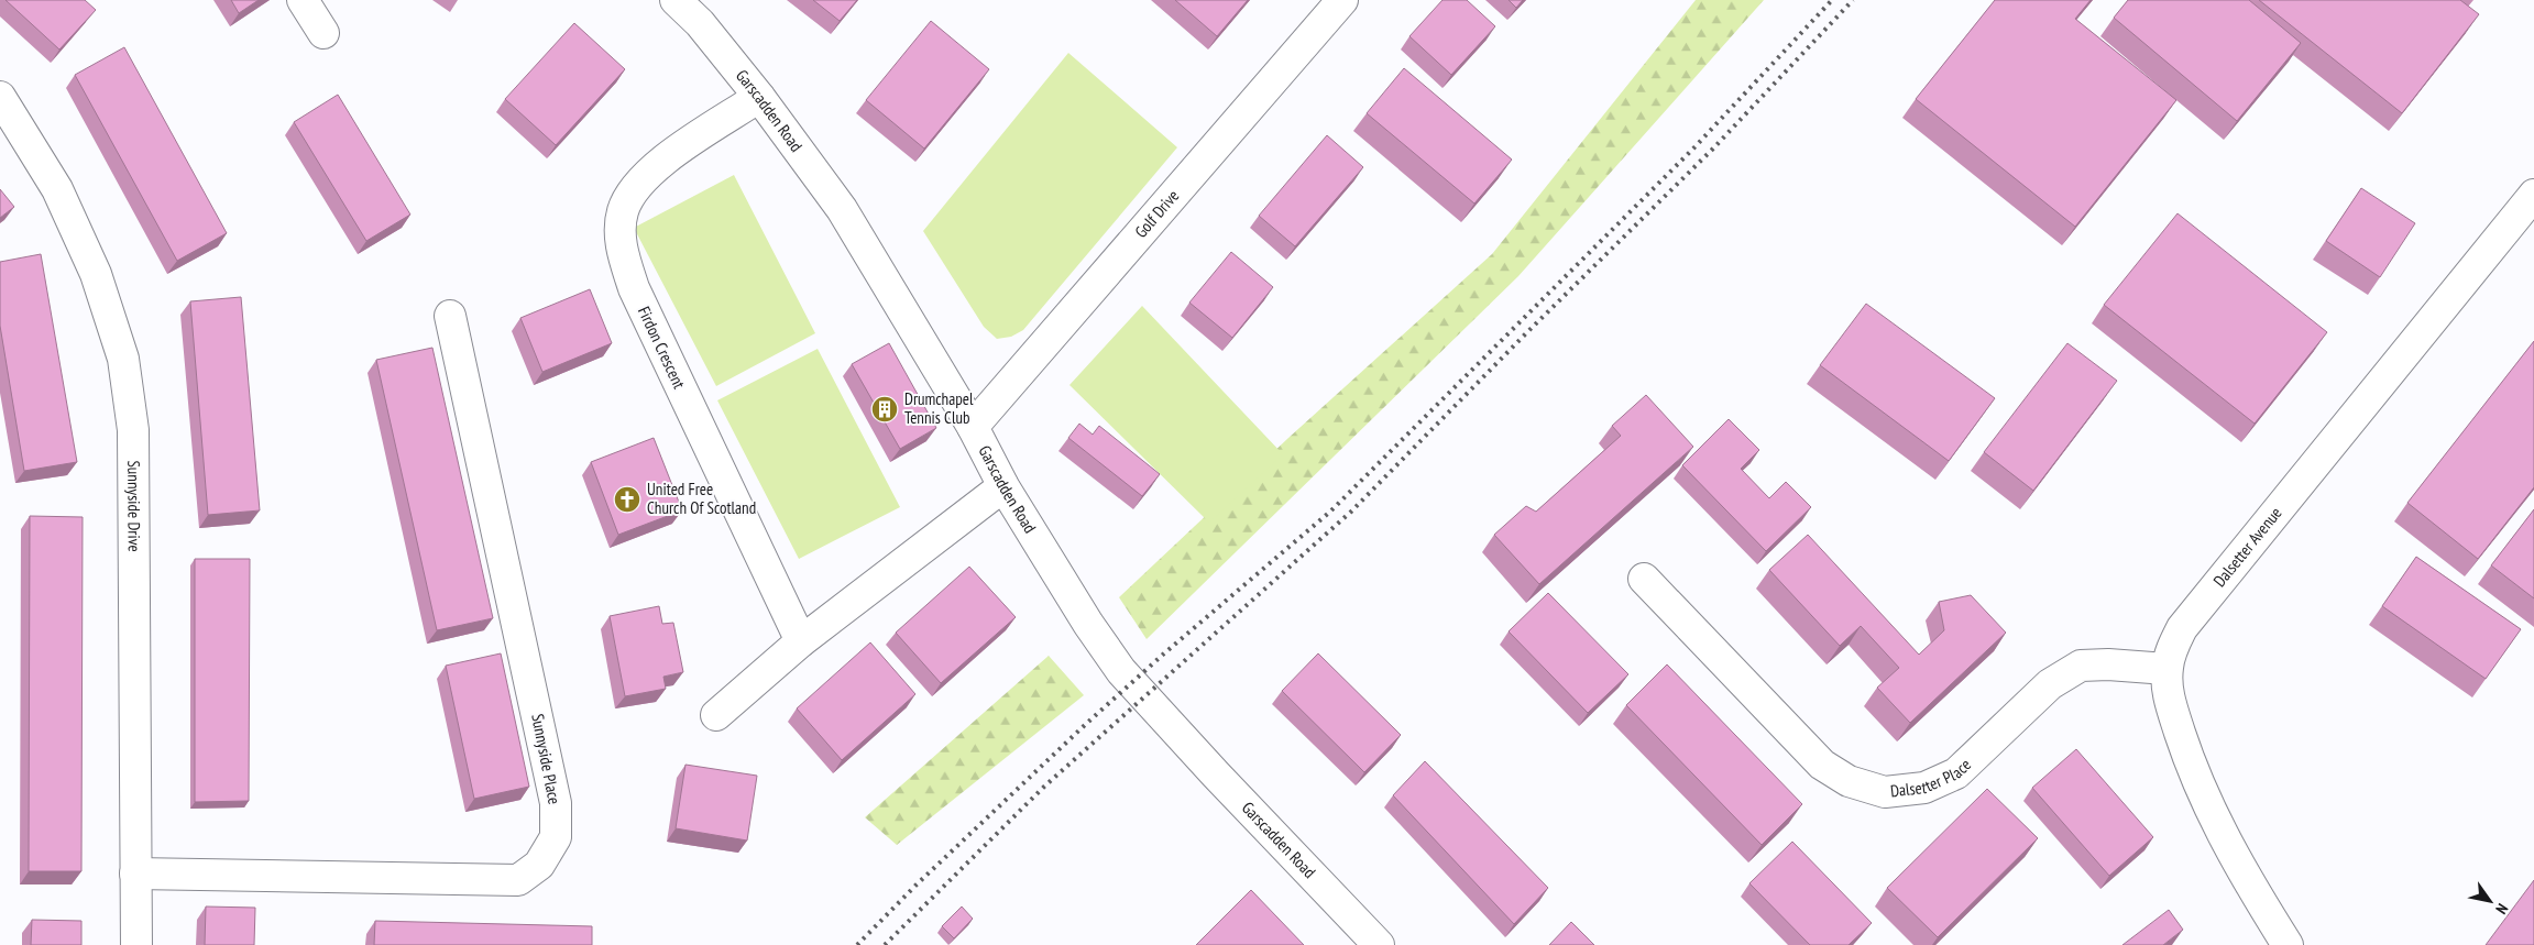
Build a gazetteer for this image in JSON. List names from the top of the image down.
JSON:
{
  "streets": {
    "street": [
      "Garscadden Road",
      "Golf Drive",
      "Firdon Crescent",
      "Sunnyside Drive",
      "Dalsetter Avenue",
      "Sunnyside Place",
      "Dalsetter Place"
    ]
  },
  "crossings": [
    ["Garscadden Road", "Golf Drive"],
    ["Garscadden Road", "Firdon Crescent"],
    ["Sunnyside Drive", "Sunnyside Place"],
    ["Dalsetter Avenue", "Dalsetter Place"]
  ],
  "places": {
    "building": ["Drumchapel Tennis Club"],
    "church": ["United Free Church Of Scotland"]
  },
  "north": "bottom right"
}
